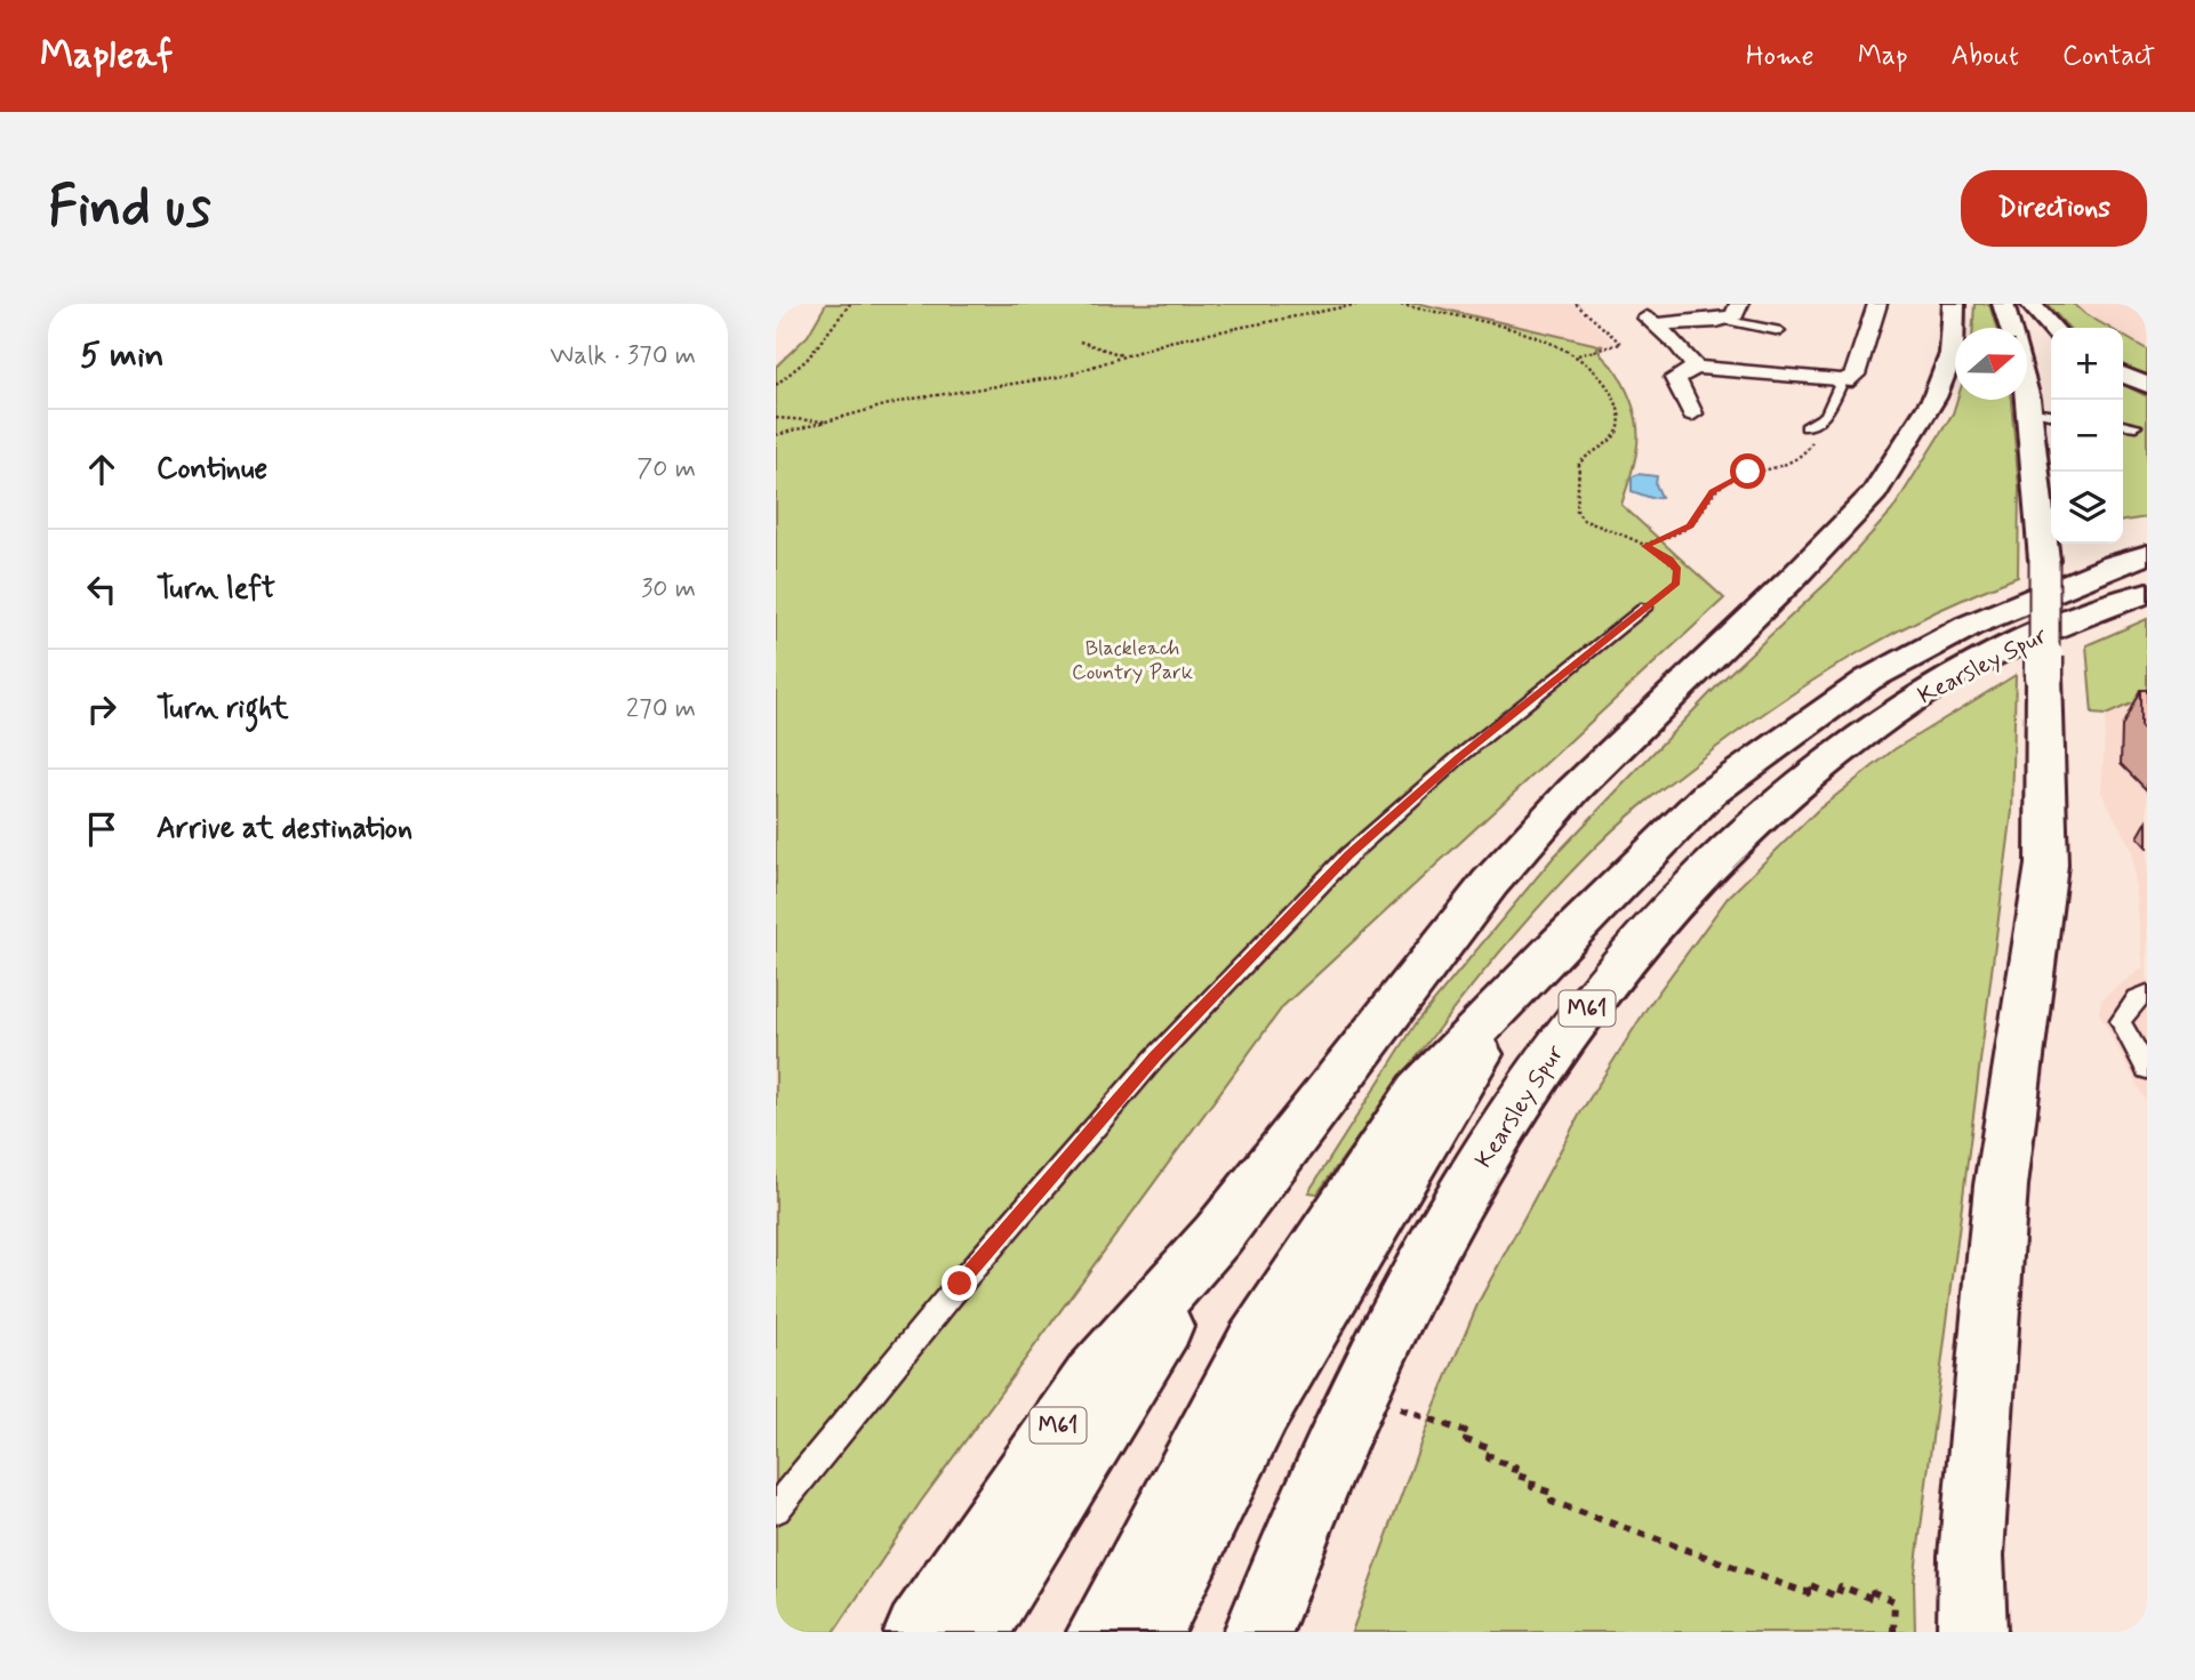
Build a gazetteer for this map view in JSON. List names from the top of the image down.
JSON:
{
  "streets": {
    "highway": ["Kearsley Spur", "M61"]
  },
  "crossings": [
    ["Kearsley Spur", "M61"]
  ],
  "parks": ["Blackleach Country Park"],
  "north": "right",
  "page": {
    "header": "Mapleaf",
    "nav": [
      "Home",
      "Map",
      "About",
      "Contact"
    ],
    "buttons": "Directions",
    "title": "Find us",
    "heading": ["5 min", "Walk · 370 m"],
    "map_buttons": ["+", "−"],
    "list": [
      ["Continue", "70 m"],
      ["Turn left", "30 m"],
      ["Turn right", "270 m"],
      "Arrive at destination"
    ]
  }
}
